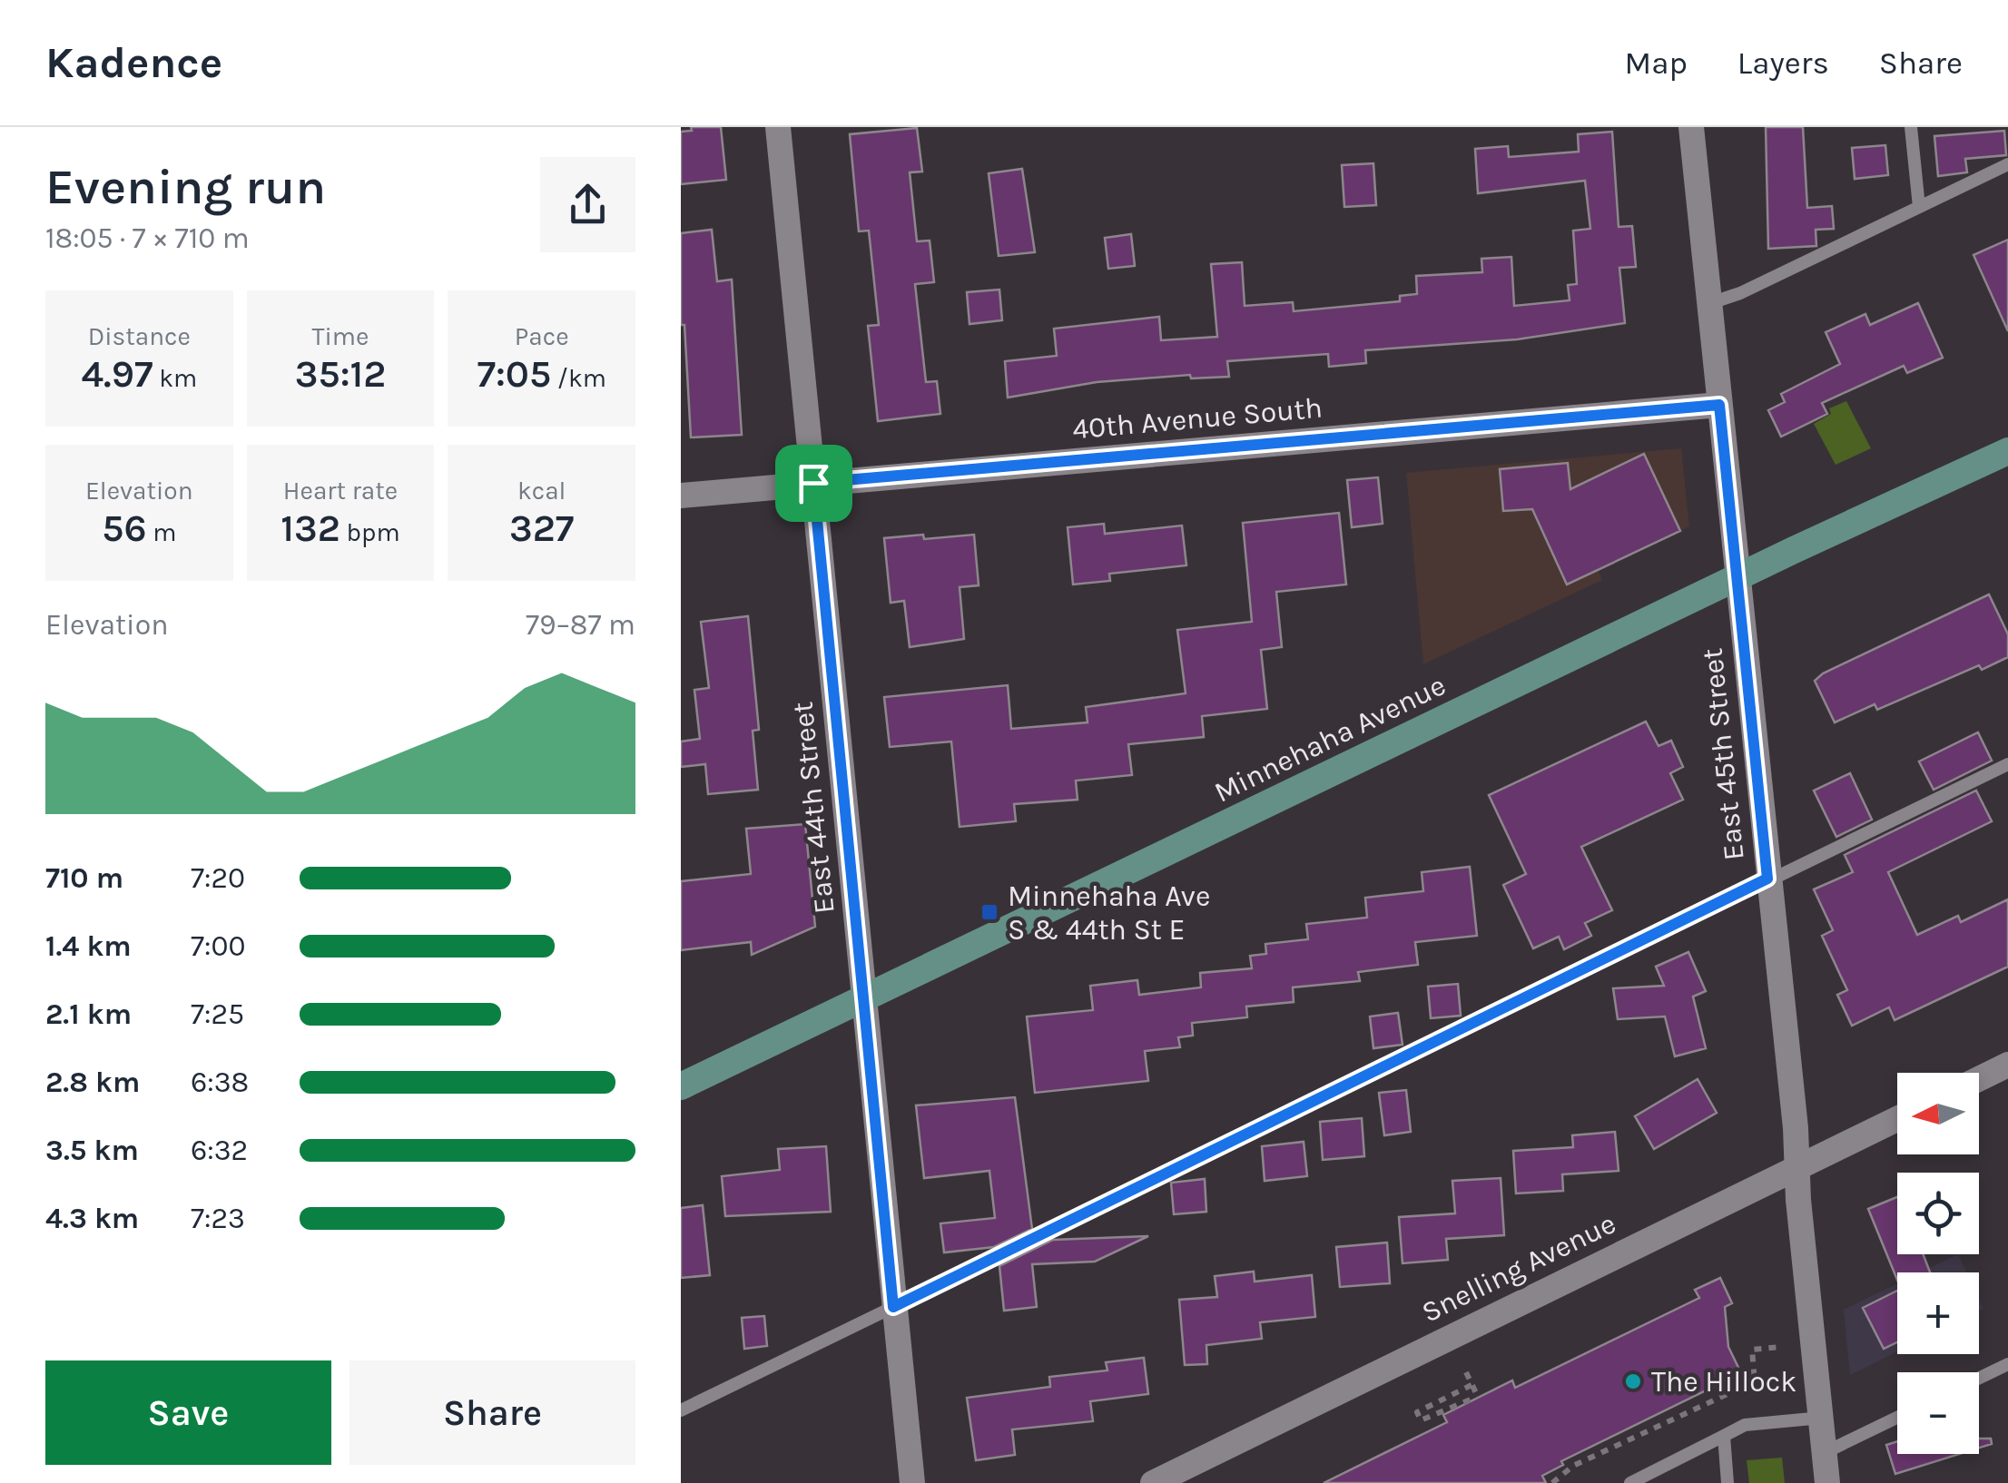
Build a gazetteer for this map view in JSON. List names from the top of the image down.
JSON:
{
  "streets": {
    "main road": ["Minnehaha Avenue"],
    "street": [
      "40th Avenue South",
      "East 45th Street",
      "East 44th Street",
      "Snelling Avenue"
    ]
  },
  "crossings": [
    ["40th Avenue South", "East 45th Street"],
    ["40th Avenue South", "East 44th Street"],
    ["Minnehaha Avenue", "East 45th Street"],
    ["Minnehaha Avenue", "East 44th Street"],
    ["East 45th Street", "Snelling Avenue"]
  ],
  "places": {
    "transit": ["Minnehaha Ave S & 44th St E"],
    "other": ["The Hillock"]
  },
  "north": "left",
  "page": {
    "header": "Kadence",
    "nav": ["Map", "Layers", "Share"],
    "heading": ["Evening run", "18:05 · 7 × 710 m"],
    "stats": [
      ["Distance", "4.97 km"],
      ["Time", "35:12"],
      ["Pace", "7:05 /km"],
      ["Elevation", "56 m"],
      ["Heart rate", "132 bpm"],
      ["kcal", "327"]
    ],
    "chart": ["Elevation", "79–87 m"],
    "list": [
      {
        "name": "710 m",
        "note": "7:20"
      },
      {
        "name": "1.4 km",
        "note": "7:00"
      },
      {
        "name": "2.1 km",
        "note": "7:25"
      },
      {
        "name": "2.8 km",
        "note": "6:38"
      },
      {
        "name": "3.5 km",
        "note": "6:32"
      },
      {
        "name": "4.3 km",
        "note": "7:23"
      }
    ],
    "map_buttons": ["+", "−"],
    "buttons": ["Save", "Share"]
  }
}
